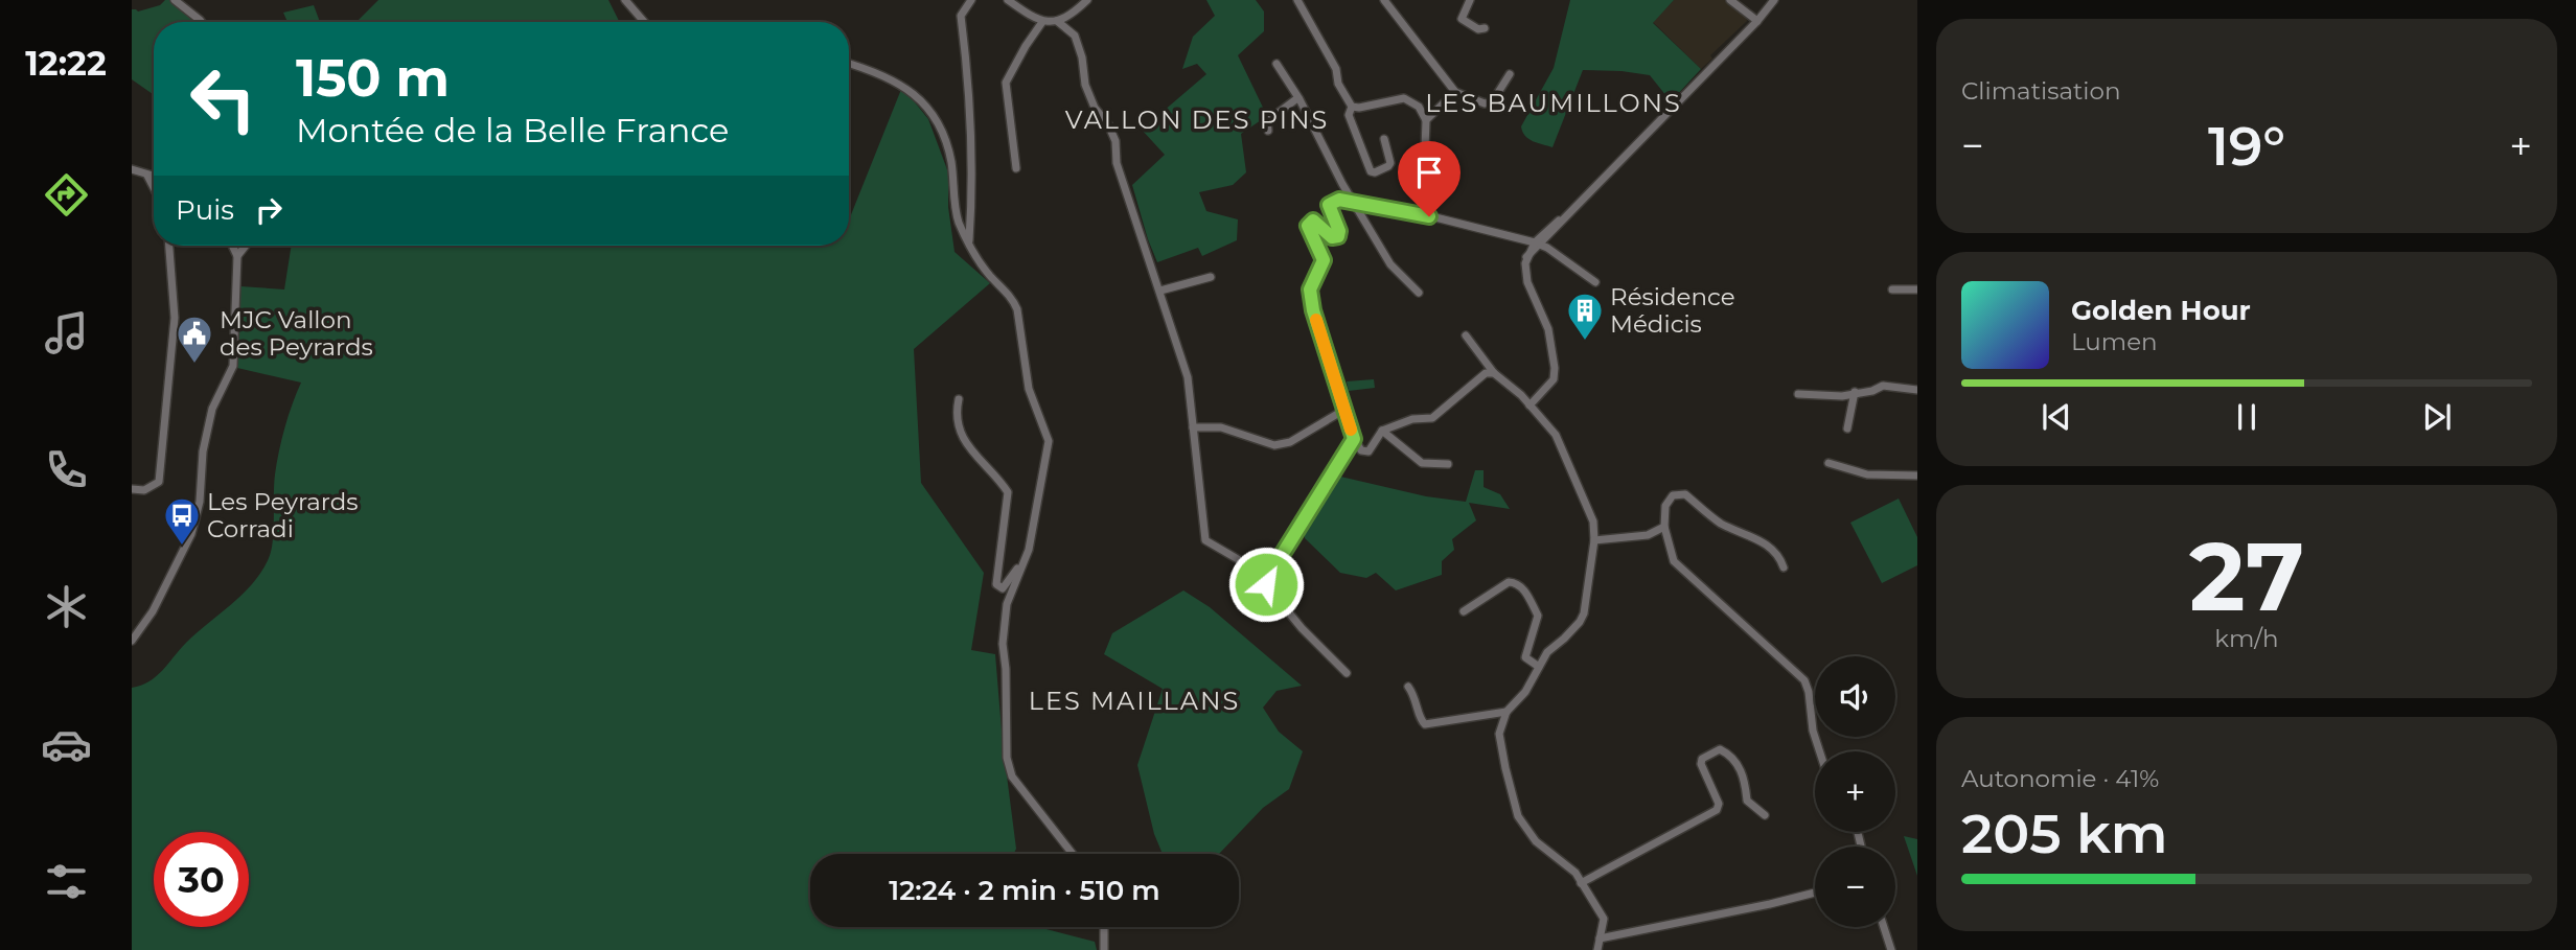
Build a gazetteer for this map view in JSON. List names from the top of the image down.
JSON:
{
  "districts": ["LES BAUMILLONS", "VALLON DES PINS", "LES MAILLANS"],
  "places": {
    "building": ["Résidence Médicis"],
    "public building": ["MJC Vallon des Peyrards"],
    "bus stop": ["Les Peyrards Corradi"]
  },
  "page": {
    "tabs": "12:22",
    "tile": [
      "Climatisation",
      ["27", "km/h"],
      ["Autonomie · 41%", "205 km"]
    ],
    "turn": ["150 m", "Montée de la Belle France"],
    "heat": ["−", "19°", "+"],
    "then": "Puis",
    "song": ["Golden Hour", "Lumen"],
    "map_buttons": ["+", "−"],
    "limit": "30",
    "trip": "12:24 · 2 min · 510 m"
  }
}
